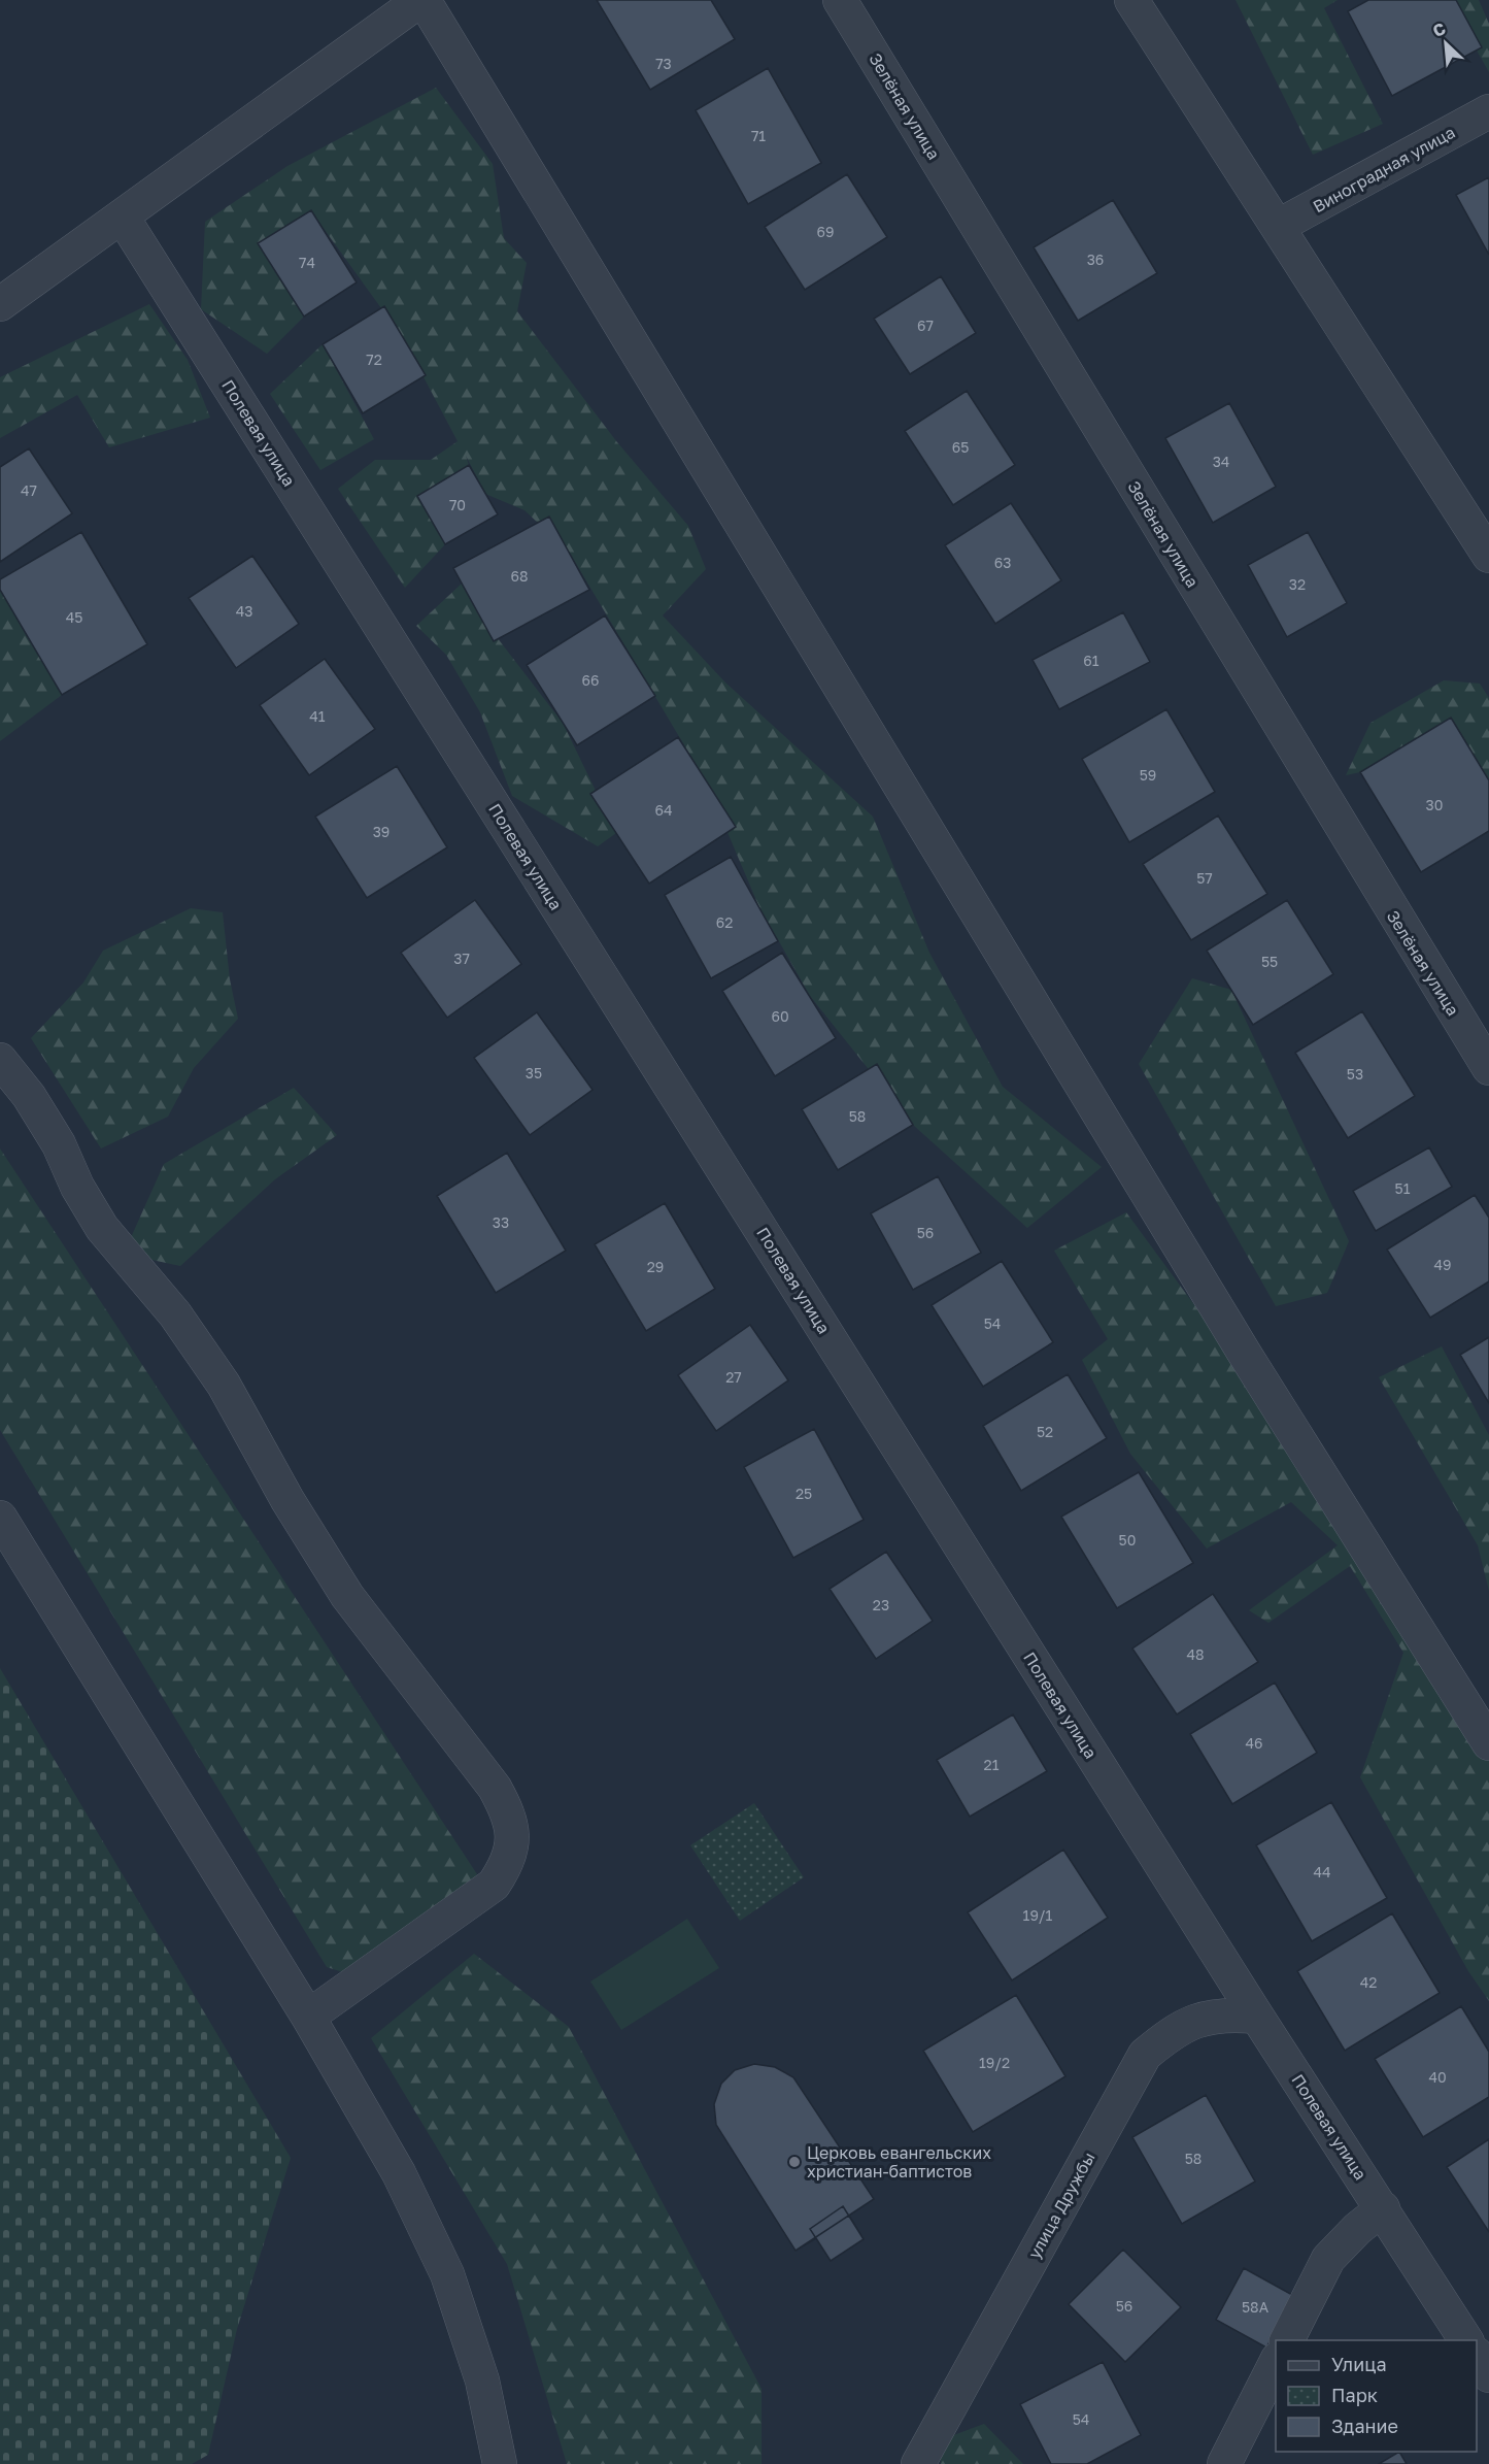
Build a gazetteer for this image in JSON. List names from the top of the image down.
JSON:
{
  "streets": {
    "street": [
      "Зелёная улица",
      "Виноградная улица",
      "Полевая улица",
      "улица Дружбы"
    ]
  },
  "crossings": [
    ["Полевая улица", "улица Дружбы"]
  ],
  "places": ["Церковь евангельских христиан-баптистов"],
  "house_numbers": [
    "73",
    "71",
    "69",
    "36",
    "74",
    "67",
    "72",
    "65",
    "34",
    "47",
    "70",
    "63",
    "68",
    "32",
    "43",
    "45",
    "61",
    "66",
    "41",
    "59",
    "30",
    "64",
    "39",
    "57",
    "62",
    "37",
    "55",
    "60",
    "35",
    "53",
    "58",
    "51",
    "33",
    "56",
    "49",
    "29",
    "54",
    "27",
    "52",
    "25",
    "50",
    "23",
    "48",
    "46",
    "21",
    "44",
    "19/1",
    "42",
    "19/2",
    "40",
    "58",
    "56",
    "58А",
    "54"
  ],
  "legend": ["Улица", "Парк", "Здание"],
  "north": "top left"
}
